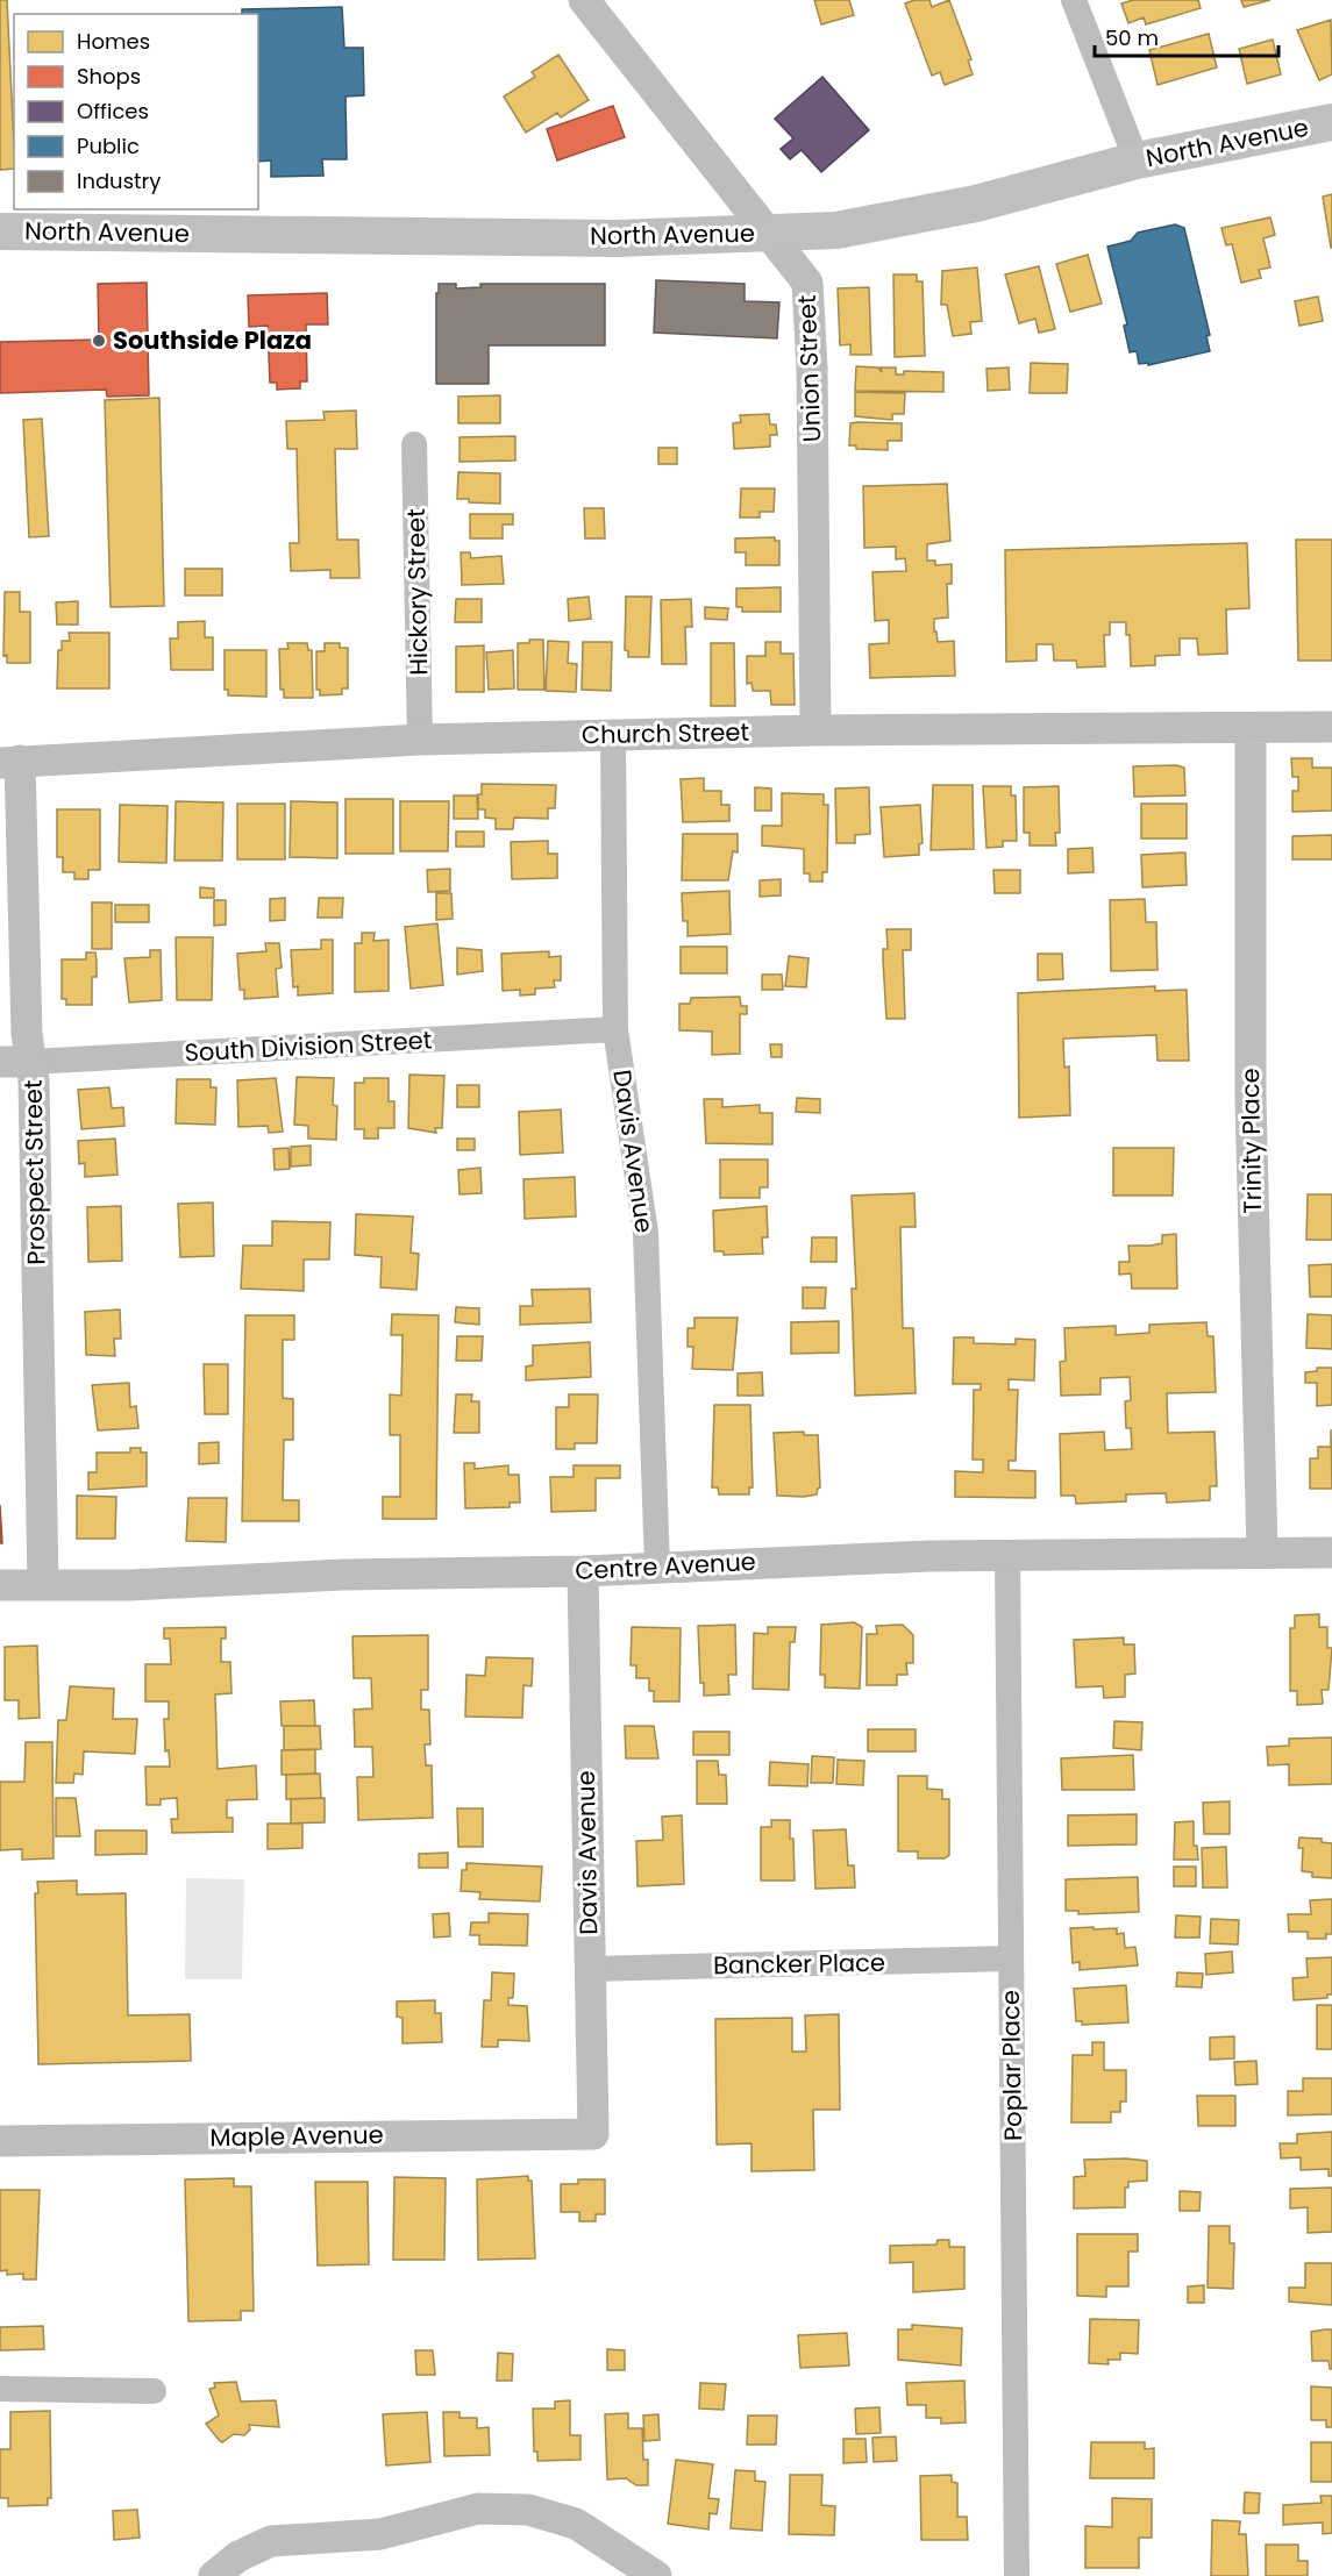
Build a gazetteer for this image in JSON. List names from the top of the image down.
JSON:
{
  "streets": {
    "main road": ["North Avenue"],
    "street": [
      "Union Street",
      "Hickory Street",
      "Church Street",
      "South Division Street",
      "Trinity Place",
      "Davis Avenue",
      "Prospect Street",
      "Centre Avenue",
      "Bancker Place",
      "Poplar Place",
      "Maple Avenue"
    ]
  },
  "crossings": [
    ["North Avenue", "Union Street"],
    ["Union Street", "Church Street"],
    ["Hickory Street", "Church Street"],
    ["Church Street", "Trinity Place"],
    ["Church Street", "Davis Avenue"],
    ["Church Street", "Prospect Street"],
    ["South Division Street", "Davis Avenue"],
    ["South Division Street", "Prospect Street"],
    ["Trinity Place", "Centre Avenue"],
    ["Davis Avenue", "Centre Avenue"],
    ["Davis Avenue", "Bancker Place"],
    ["Davis Avenue", "Maple Avenue"],
    ["Prospect Street", "Centre Avenue"],
    ["Centre Avenue", "Poplar Place"],
    ["Bancker Place", "Poplar Place"]
  ],
  "places": ["Southside Plaza"],
  "legend": [
    "Homes",
    "Shops",
    "Offices",
    "Public",
    "Industry"
  ],
  "scale_bar": "50 m"
}
